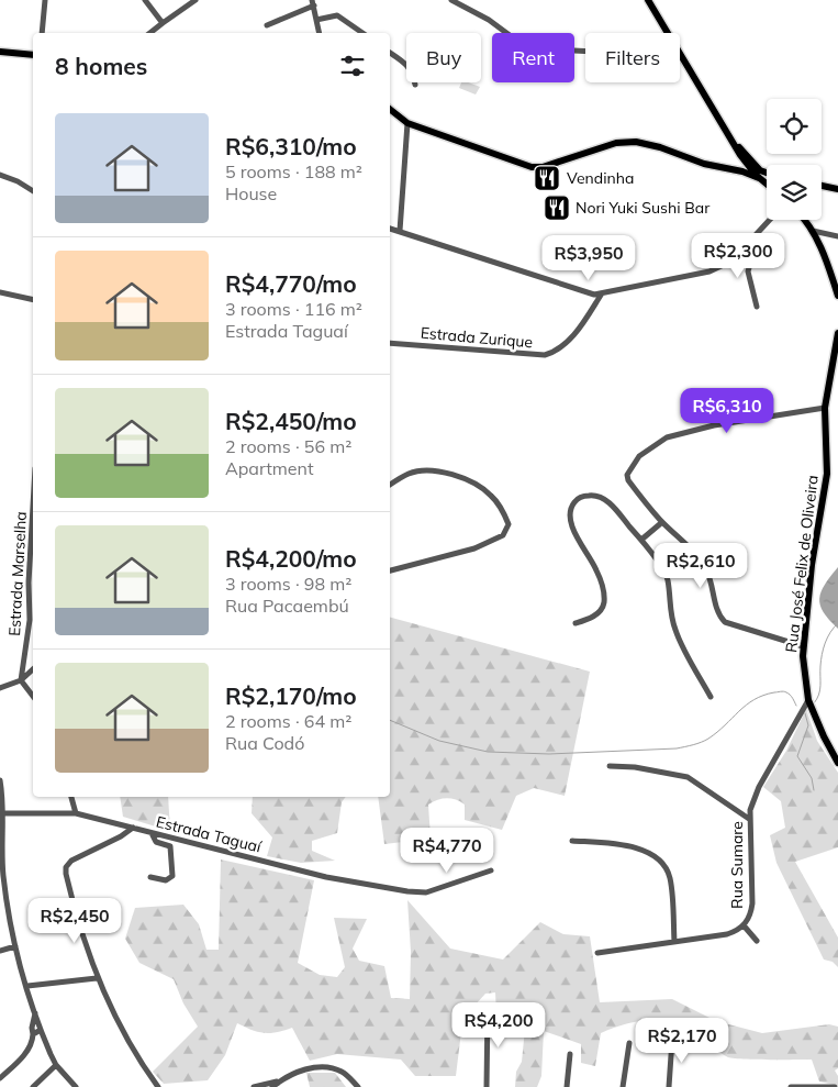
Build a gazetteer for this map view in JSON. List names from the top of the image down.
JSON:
{
  "streets": {
    "main road": ["Rua José Felix de Oliveira"],
    "street": [
      "Estrada Zurique",
      "Estrada Marselha",
      "Estrada Taguaí",
      "Rua Sumare"
    ]
  },
  "crossings": [
    ["Rua José Felix de Oliveira", "Rua Sumare"]
  ],
  "places": {
    "restaurant": ["Vendinha", "Nori Yuki Sushi Bar"]
  },
  "page": {
    "chip": ["Buy", "Rent", "Filters"],
    "heading": "8 homes",
    "list": [
      {
        "name": "R$6,310/mo",
        "note": "5 rooms · 188 m² · House"
      },
      {
        "name": "R$4,770/mo",
        "note": "3 rooms · 116 m² · Estrada Taguaí"
      },
      {
        "name": "R$2,450/mo",
        "note": "2 rooms · 56 m² · Apartment"
      },
      {
        "name": "R$4,200/mo",
        "note": "3 rooms · 98 m² · Rua Pacaembú"
      },
      {
        "name": "R$2,170/mo",
        "note": "2 rooms · 64 m² · Rua Codó"
      }
    ],
    "price": [
      "R$2,300",
      "R$3,950",
      "R$6,310",
      "R$2,610",
      "R$4,770",
      "R$2,450",
      "R$4,200",
      "R$2,170"
    ]
  }
}
